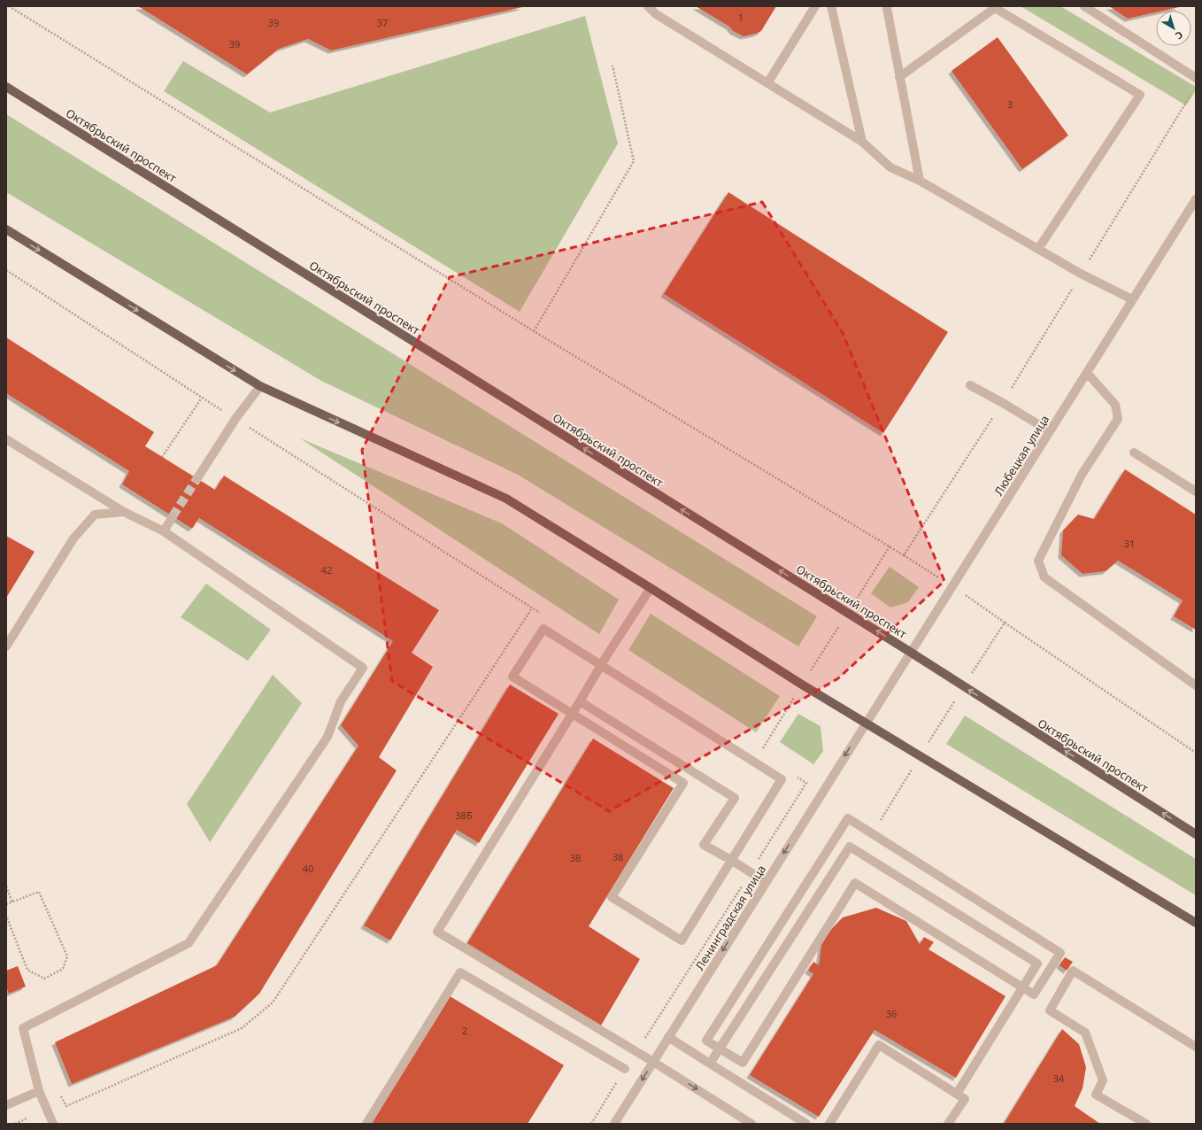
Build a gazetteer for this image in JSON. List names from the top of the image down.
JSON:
{
  "streets": {
    "main road": ["Октябрьский проспект"],
    "street": ["Любецкая улица", "Ленинградская улица"]
  },
  "crossings": [
    ["Октябрьский проспект", "Любецкая улица"],
    ["Любецкая улица", "Ленинградская улица"]
  ],
  "one_way": ["Октябрьский проспект", "Ленинградская улица"],
  "house_numbers": [
    "1",
    "39",
    "37",
    "39",
    "3",
    "31",
    "42",
    "38Б",
    "38",
    "38",
    "40",
    "36",
    "2",
    "34"
  ],
  "north": "bottom right"
}
